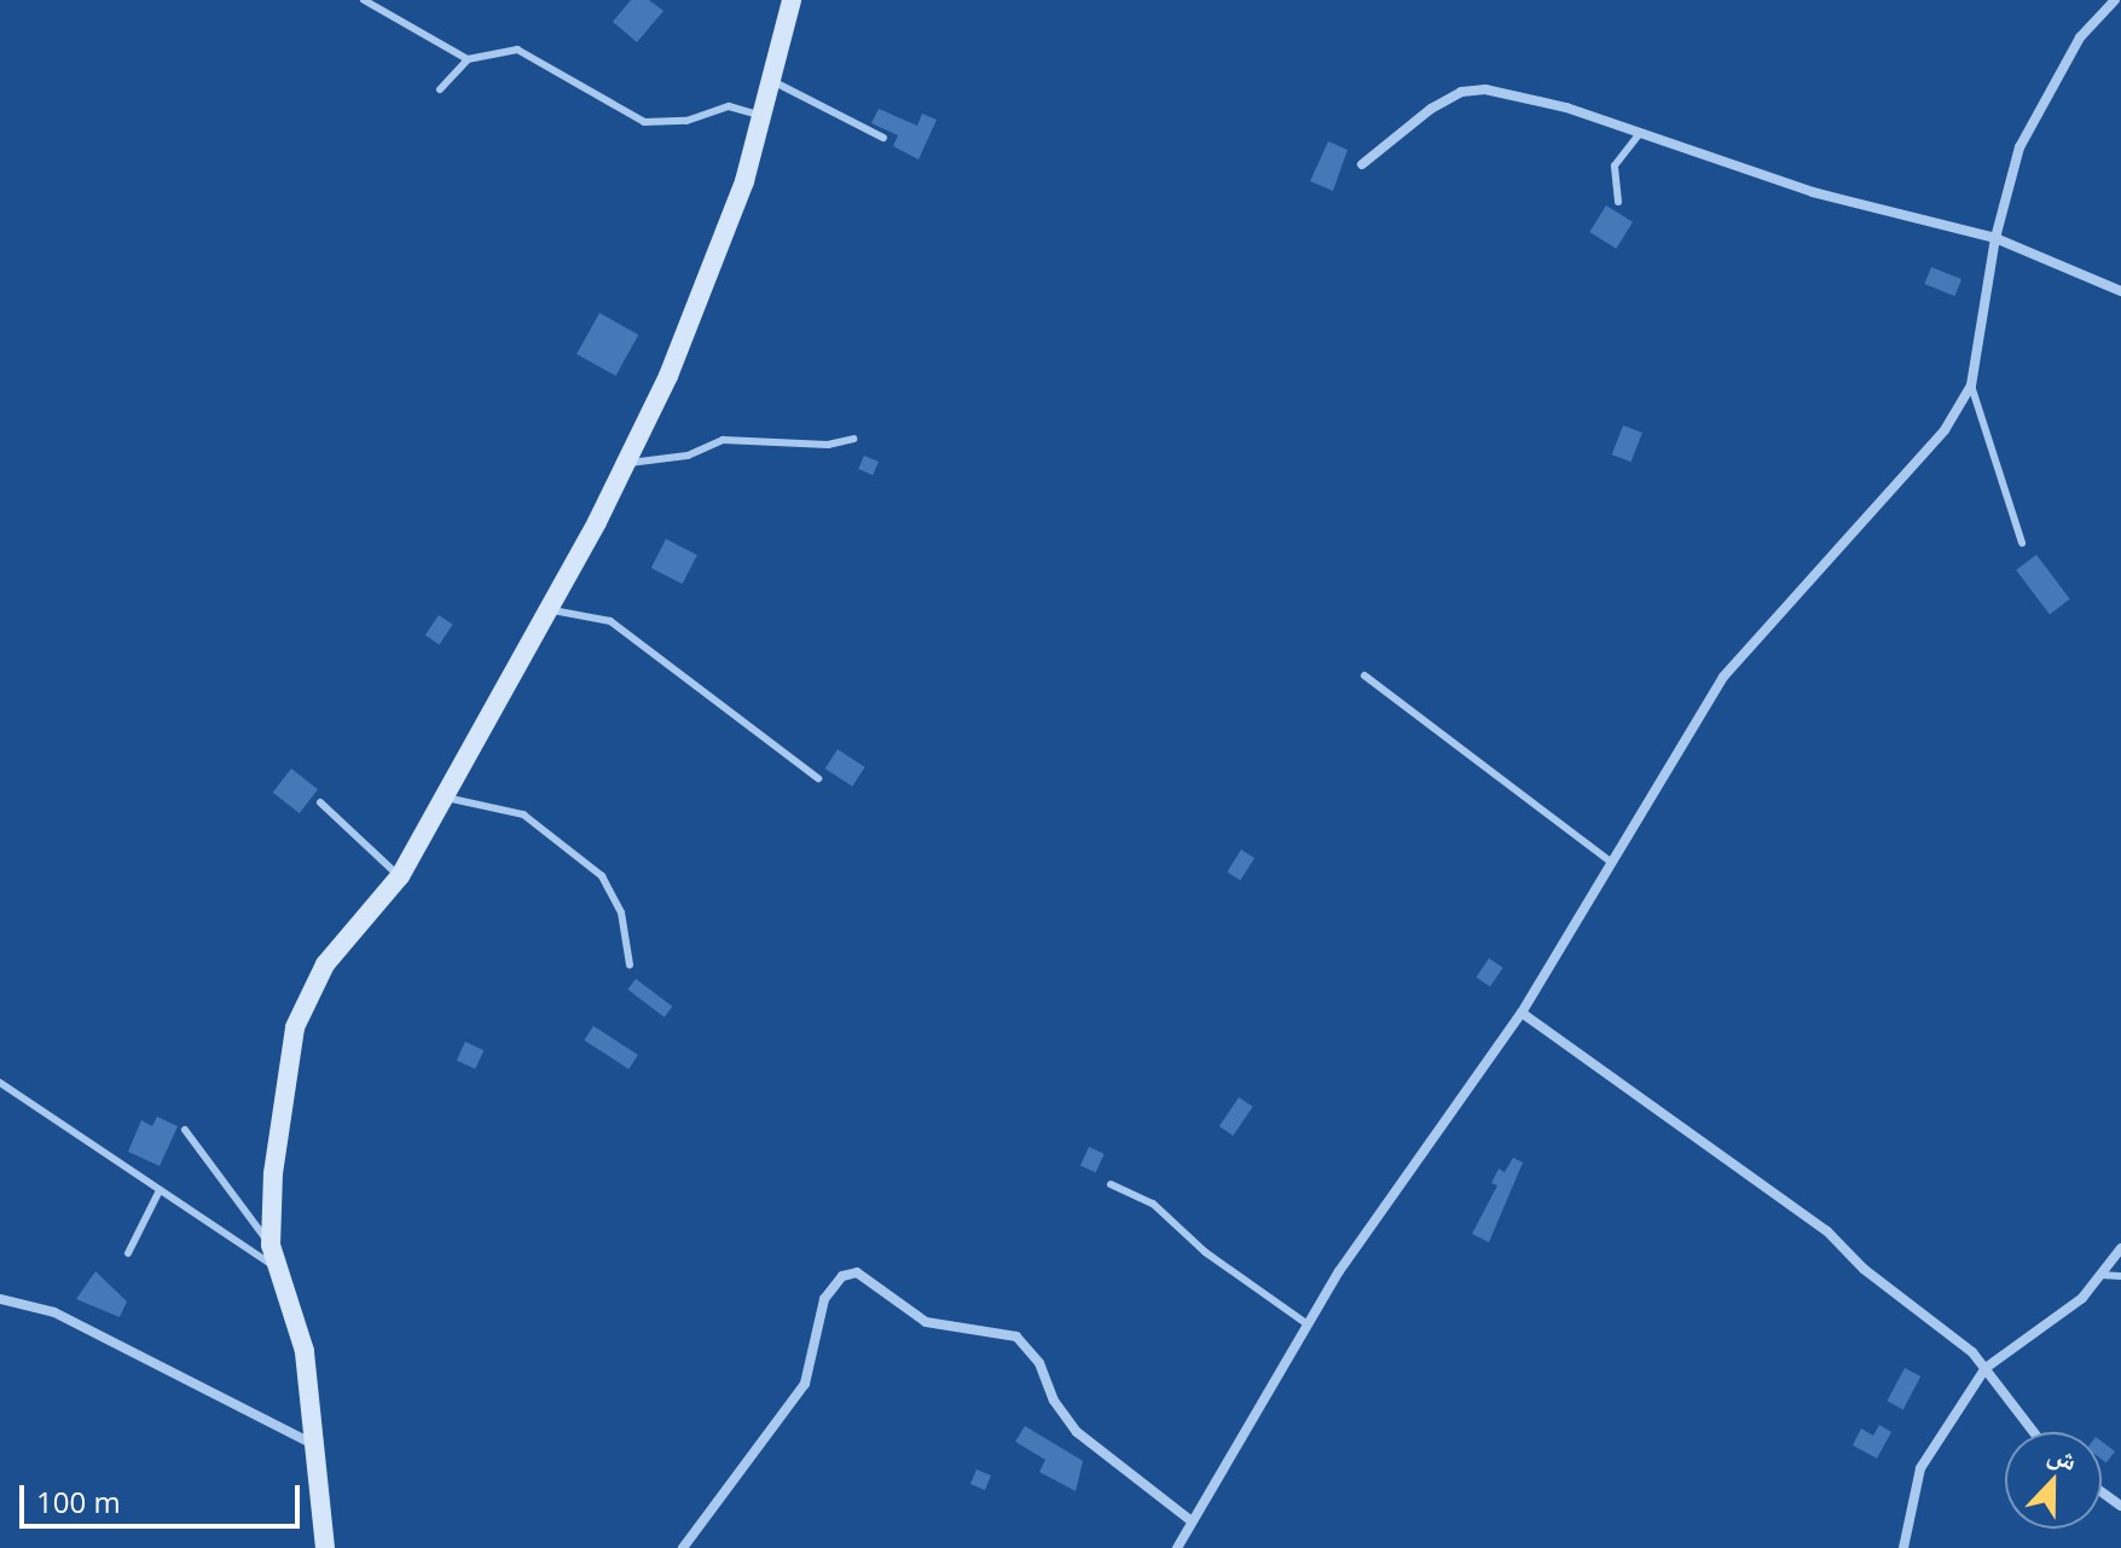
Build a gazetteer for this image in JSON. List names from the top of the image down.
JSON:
{
  "scale_bar": "100 m",
  "north": "top"
}
